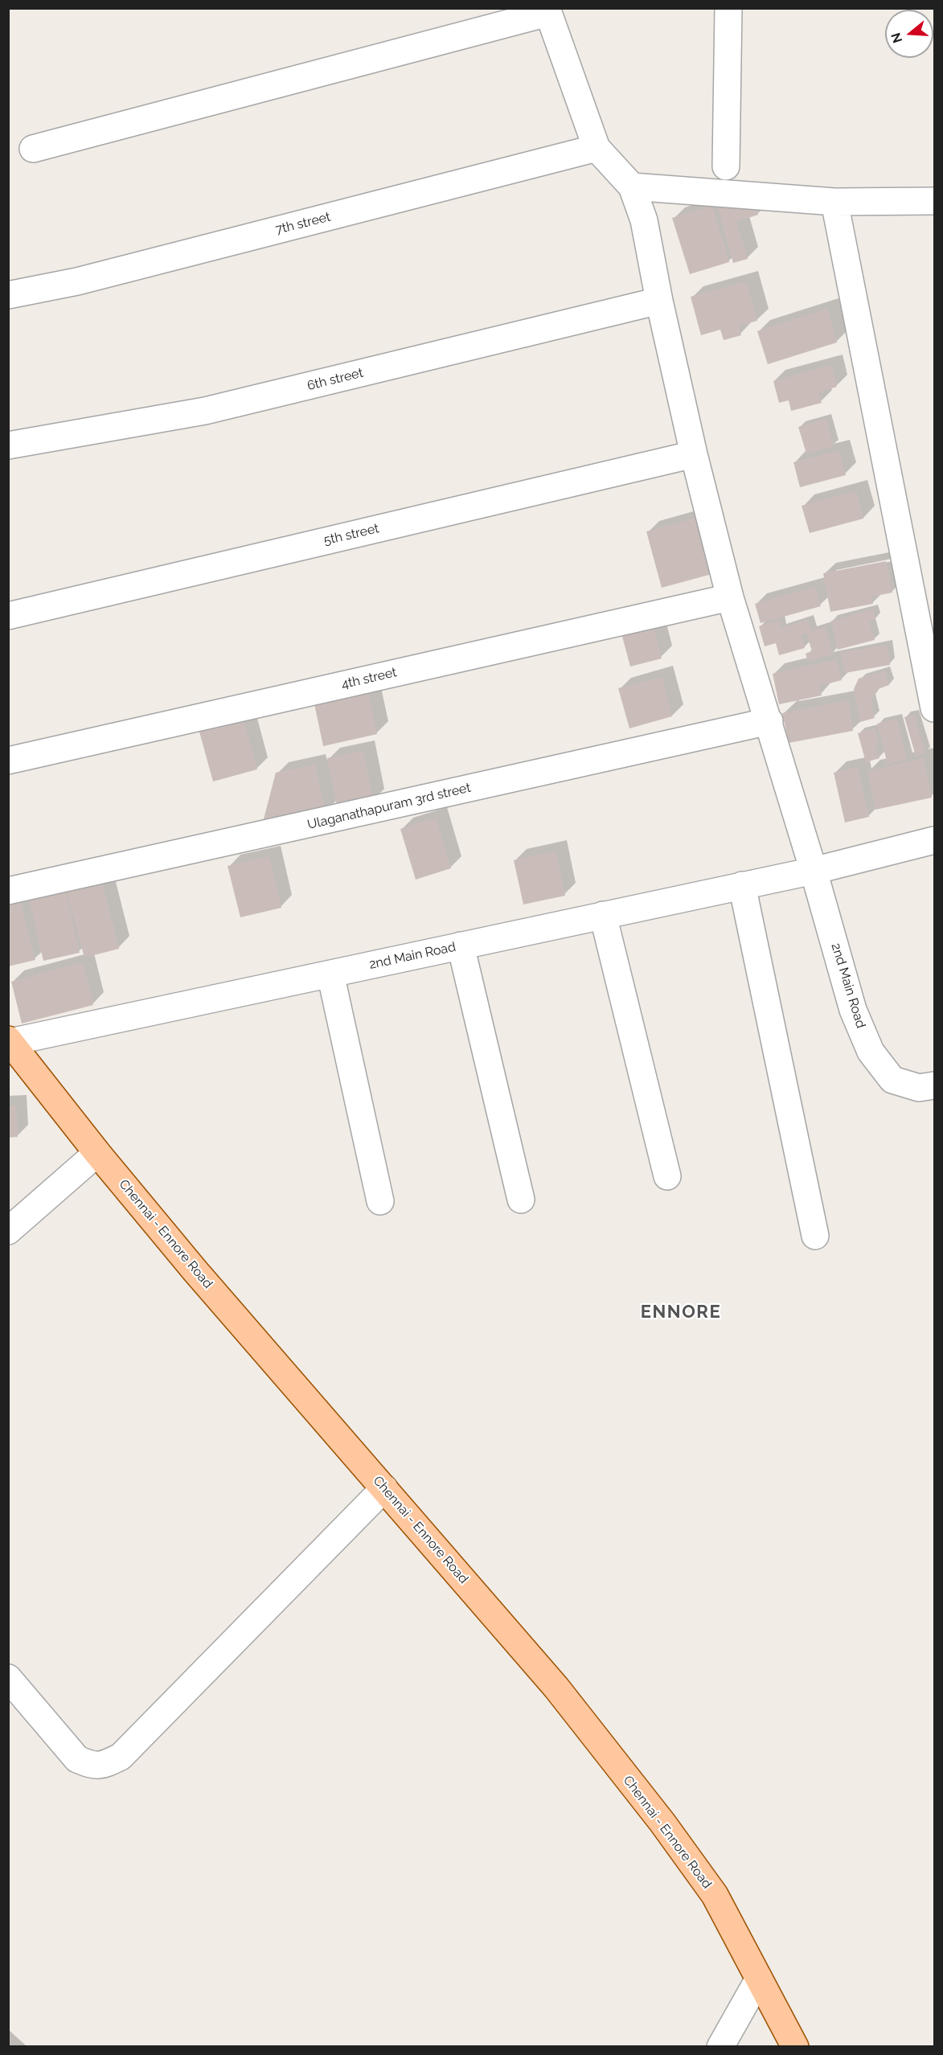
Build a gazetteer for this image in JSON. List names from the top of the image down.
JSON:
{
  "streets": {
    "main road": ["Chennai - Ennore Road"],
    "street": [
      "7th street",
      "6th street",
      "5th street",
      "4th street",
      "Ulaganathapuram 3rd street",
      "2nd Main Road"
    ]
  },
  "crossings": [
    ["2nd Main Road", "Chennai - Ennore Road"]
  ],
  "districts": ["ENNORE"],
  "north": "left"
}
